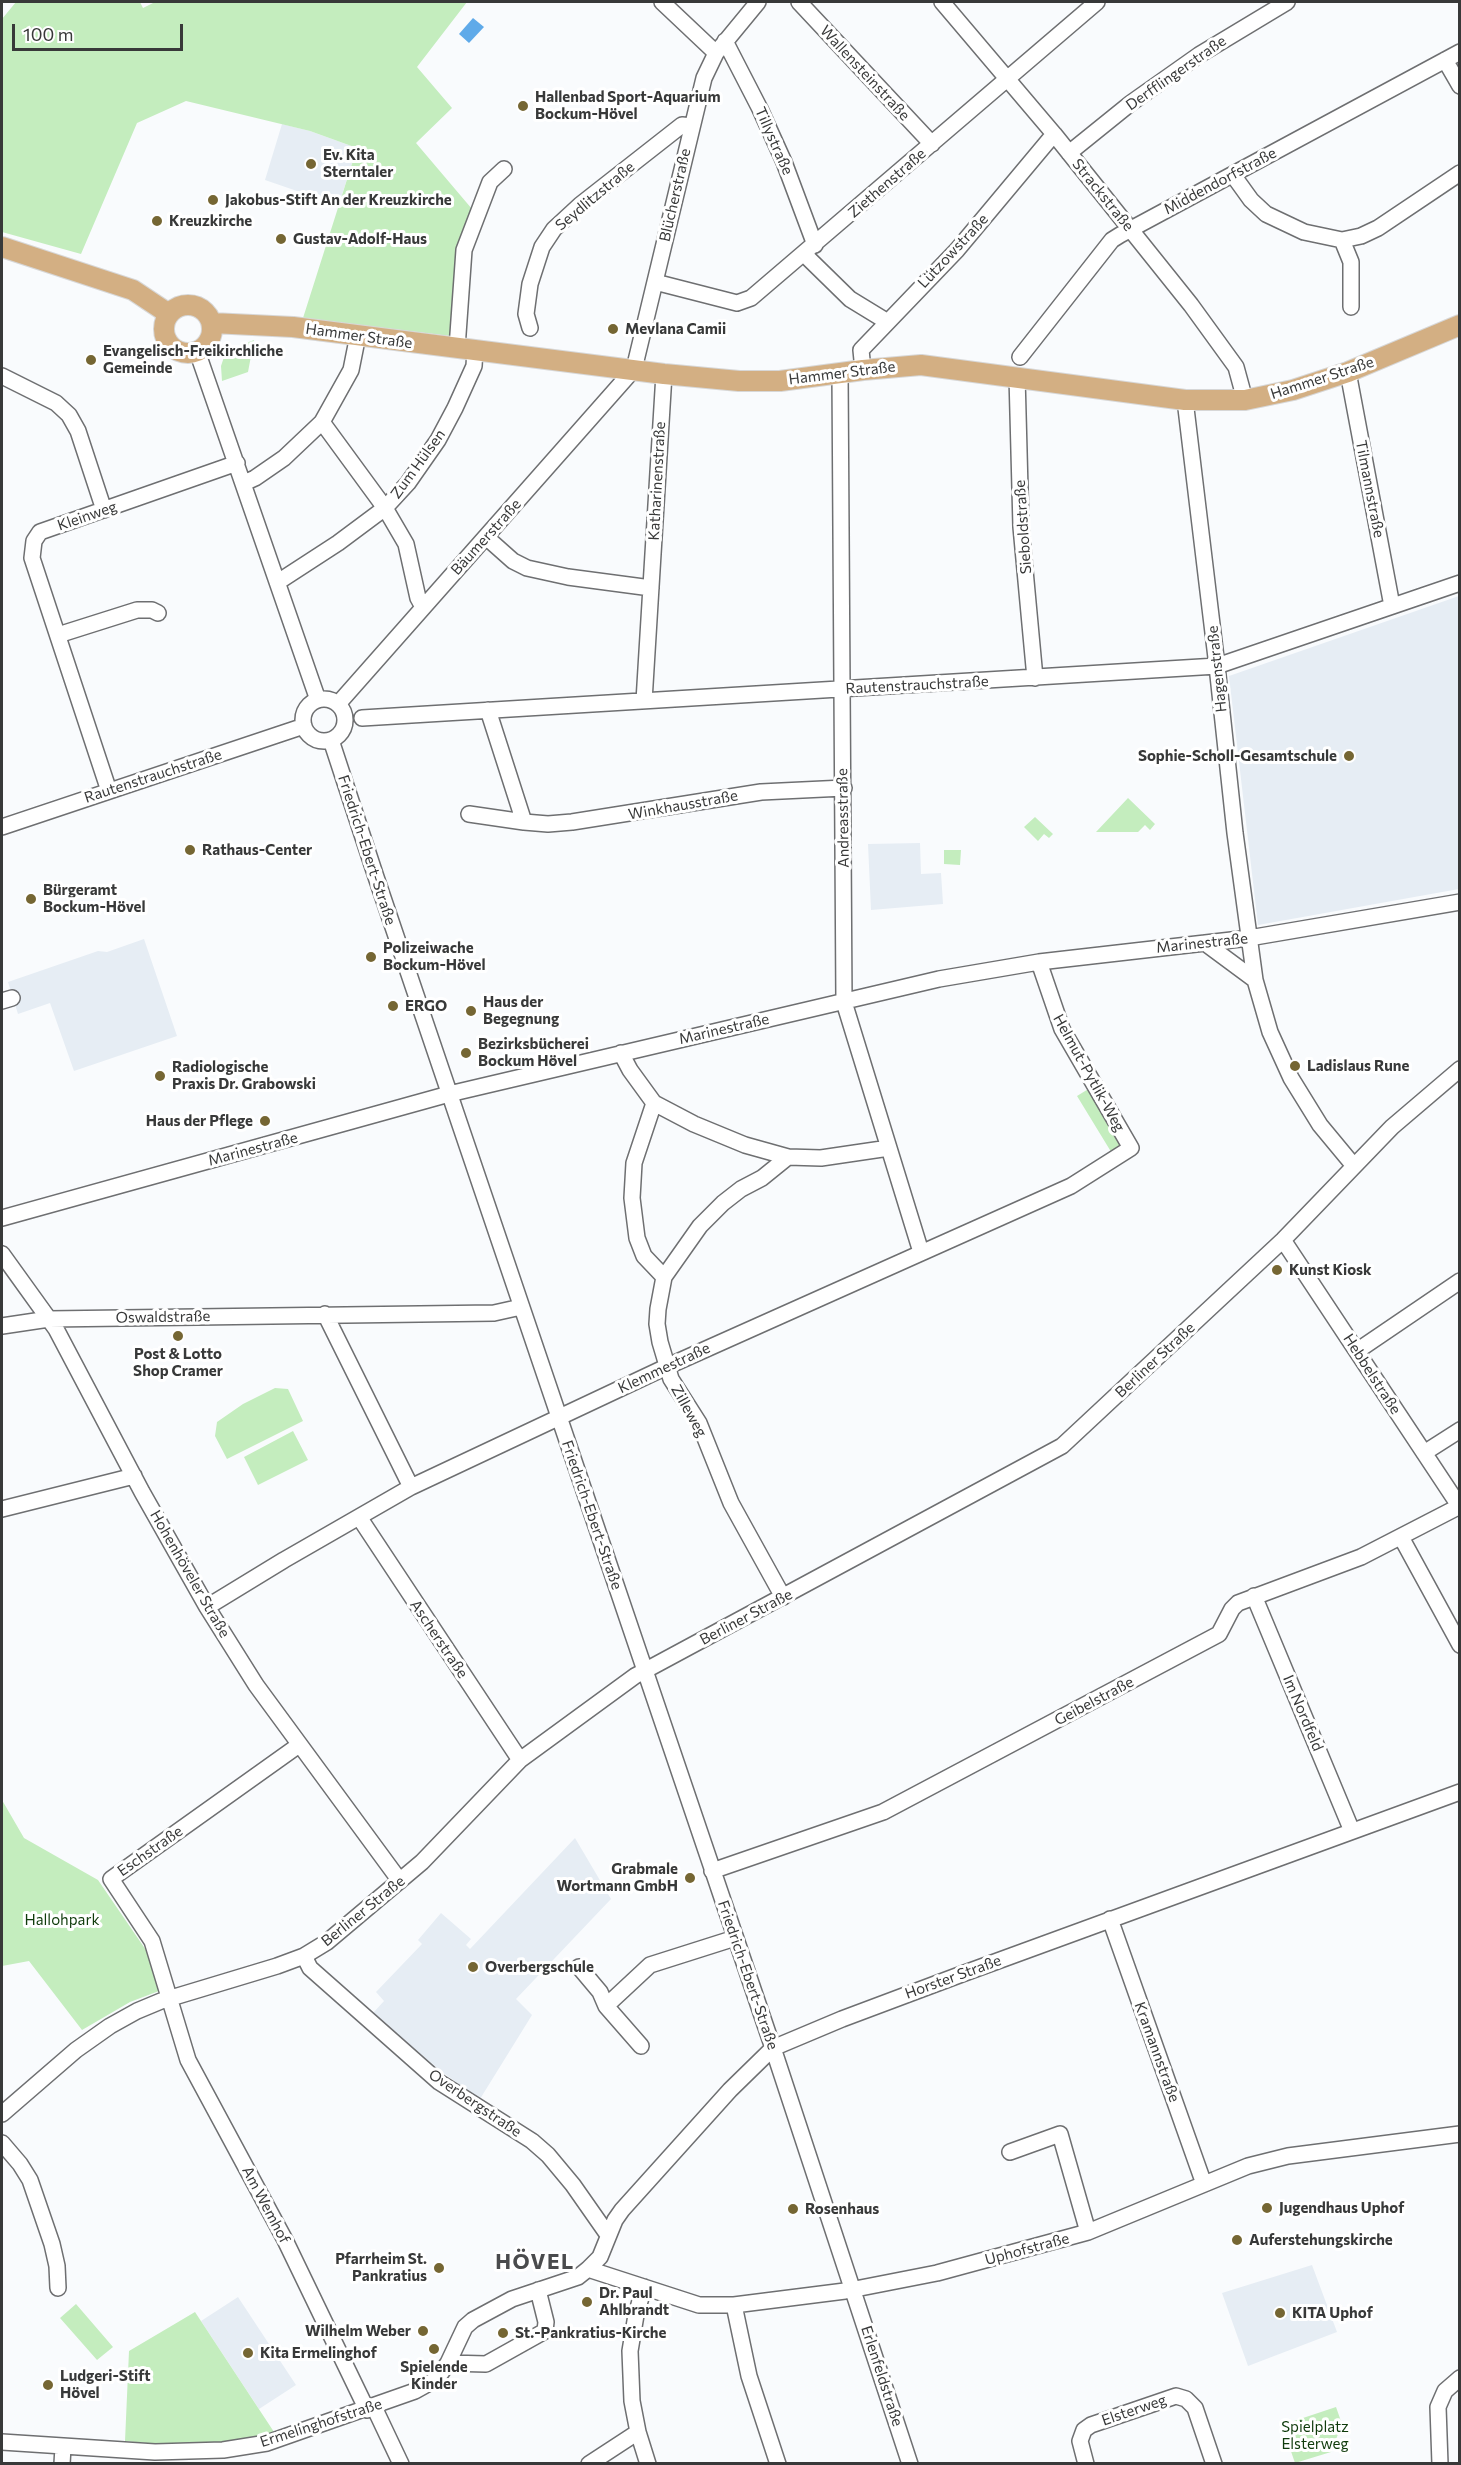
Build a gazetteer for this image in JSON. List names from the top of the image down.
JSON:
{
  "streets": {
    "main road": ["Hammer Straße"],
    "street": [
      "Wallensteinstraße",
      "Derfflingerstraße",
      "Tillystraße",
      "Middendorfstraße",
      "Ziethenstraße",
      "Blücherstraße",
      "Strackstraße",
      "Seydlitzstraße",
      "Lützowstraße",
      "Zum Hülsen",
      "Katharinenstraße",
      "Tilmannstraße",
      "Kleinweg",
      "Sieboldstraße",
      "Bäumerstraße",
      "Hagenstraße",
      "Rautenstrauchstraße",
      "Winkhausstraße",
      "Andreasstraße",
      "Friedrich-Ebert-Straße",
      "Marinestraße",
      "Helmut-Pytlik-Weg",
      "Oswaldstraße",
      "Berliner Straße",
      "Klemmestraße",
      "Hebbelstraße",
      "Zilleweg",
      "Hohenhöveler Straße",
      "Ascherstraße",
      "Geibelstraße",
      "Im Nordfeld",
      "Eschstraße",
      "Horster Straße",
      "Kramannstraße",
      "Overbergstraße",
      "Am Wemhof",
      "Uphofstraße",
      "Erlenfeldstraße",
      "Elsterweg",
      "Ermelinghofstraße"
    ]
  },
  "crossings": [
    ["Wallensteinstraße", "Ziethenstraße"],
    ["Derfflingerstraße", "Strackstraße"],
    ["Tillystraße", "Ziethenstraße"],
    ["Tillystraße", "Blücherstraße"],
    ["Middendorfstraße", "Strackstraße"],
    ["Middendorfstraße", "Hammer Straße"],
    ["Middendorfstraße", "Sieboldstraße"],
    ["Ziethenstraße", "Blücherstraße"],
    ["Ziethenstraße", "Strackstraße"],
    ["Blücherstraße", "Seydlitzstraße"],
    ["Blücherstraße", "Hammer Straße"],
    ["Blücherstraße", "Bäumerstraße"],
    ["Strackstraße", "Lützowstraße"],
    ["Strackstraße", "Hammer Straße"],
    ["Lützowstraße", "Hammer Straße"],
    ["Hammer Straße", "Zum Hülsen"],
    ["Hammer Straße", "Katharinenstraße"],
    ["Hammer Straße", "Tilmannstraße"],
    ["Hammer Straße", "Sieboldstraße"],
    ["Hammer Straße", "Bäumerstraße"],
    ["Hammer Straße", "Hagenstraße"],
    ["Hammer Straße", "Andreasstraße"],
    ["Katharinenstraße", "Rautenstrauchstraße"],
    ["Tilmannstraße", "Rautenstrauchstraße"],
    ["Kleinweg", "Rautenstrauchstraße"],
    ["Sieboldstraße", "Rautenstrauchstraße"],
    ["Bäumerstraße", "Rautenstrauchstraße"],
    ["Bäumerstraße", "Friedrich-Ebert-Straße"],
    ["Hagenstraße", "Rautenstrauchstraße"],
    ["Hagenstraße", "Marinestraße"],
    ["Rautenstrauchstraße", "Andreasstraße"],
    ["Rautenstrauchstraße", "Friedrich-Ebert-Straße"],
    ["Winkhausstraße", "Andreasstraße"],
    ["Andreasstraße", "Marinestraße"],
    ["Andreasstraße", "Klemmestraße"],
    ["Friedrich-Ebert-Straße", "Marinestraße"],
    ["Friedrich-Ebert-Straße", "Oswaldstraße"],
    ["Friedrich-Ebert-Straße", "Berliner Straße"],
    ["Friedrich-Ebert-Straße", "Klemmestraße"],
    ["Friedrich-Ebert-Straße", "Geibelstraße"],
    ["Friedrich-Ebert-Straße", "Horster Straße"],
    ["Friedrich-Ebert-Straße", "Uphofstraße"],
    ["Friedrich-Ebert-Straße", "Erlenfeldstraße"],
    ["Marinestraße", "Helmut-Pytlik-Weg"],
    ["Helmut-Pytlik-Weg", "Klemmestraße"],
    ["Oswaldstraße", "Hohenhöveler Straße"],
    ["Berliner Straße", "Hebbelstraße"],
    ["Berliner Straße", "Zilleweg"],
    ["Berliner Straße", "Hohenhöveler Straße"],
    ["Berliner Straße", "Ascherstraße"],
    ["Berliner Straße", "Eschstraße"],
    ["Berliner Straße", "Overbergstraße"],
    ["Berliner Straße", "Am Wemhof"],
    ["Klemmestraße", "Zilleweg"],
    ["Klemmestraße", "Hohenhöveler Straße"],
    ["Klemmestraße", "Ascherstraße"],
    ["Hebbelstraße", "Geibelstraße"],
    ["Hohenhöveler Straße", "Eschstraße"],
    ["Geibelstraße", "Im Nordfeld"],
    ["Im Nordfeld", "Horster Straße"],
    ["Eschstraße", "Am Wemhof"],
    ["Horster Straße", "Kramannstraße"],
    ["Horster Straße", "Overbergstraße"],
    ["Horster Straße", "Uphofstraße"],
    ["Horster Straße", "Ermelinghofstraße"],
    ["Kramannstraße", "Uphofstraße"],
    ["Am Wemhof", "Ermelinghofstraße"],
    ["Uphofstraße", "Erlenfeldstraße"]
  ],
  "districts": ["HÖVEL"],
  "parks": ["Hallohpark", "Spielplatz Elsterweg"],
  "places": [
    "Hallenbad Sport-Aquarium Bockum-Hövel",
    "Ev. Kita Sterntaler",
    "Jakobus-Stift An der Kreuzkirche",
    "Kreuzkirche",
    "Gustav-Adolf-Haus",
    "Mevlana Camii",
    "Evangelisch-Freikirchliche Gemeinde",
    "Sophie-Scholl-Gesamtschule",
    "Rathaus-Center",
    "Bürgeramt Bockum-Hövel",
    "Polizeiwache Bockum-Hövel",
    "ERGO",
    "Haus der Begegnung",
    "Bezirksbücherei Bockum Hövel",
    "Ladislaus Rune",
    "Radiologische Praxis Dr. Grabowski",
    "Haus der Pflege",
    "Kunst Kiosk",
    "Post & Lotto Shop Cramer",
    "Grabmale Wortmann GmbH",
    "Overbergschule",
    "Jugendhaus Uphof",
    "Rosenhaus",
    "Auferstehungskirche",
    "Pfarrheim St. Pankratius",
    "Dr. Paul Ahlbrandt",
    "KITA Uphof",
    "Wilhelm Weber",
    "St.-Pankratius-Kirche",
    "Spielende Kinder",
    "Kita Ermelinghof",
    "Ludgeri-Stift Hövel"
  ],
  "scale_bar": "100 m"
}
